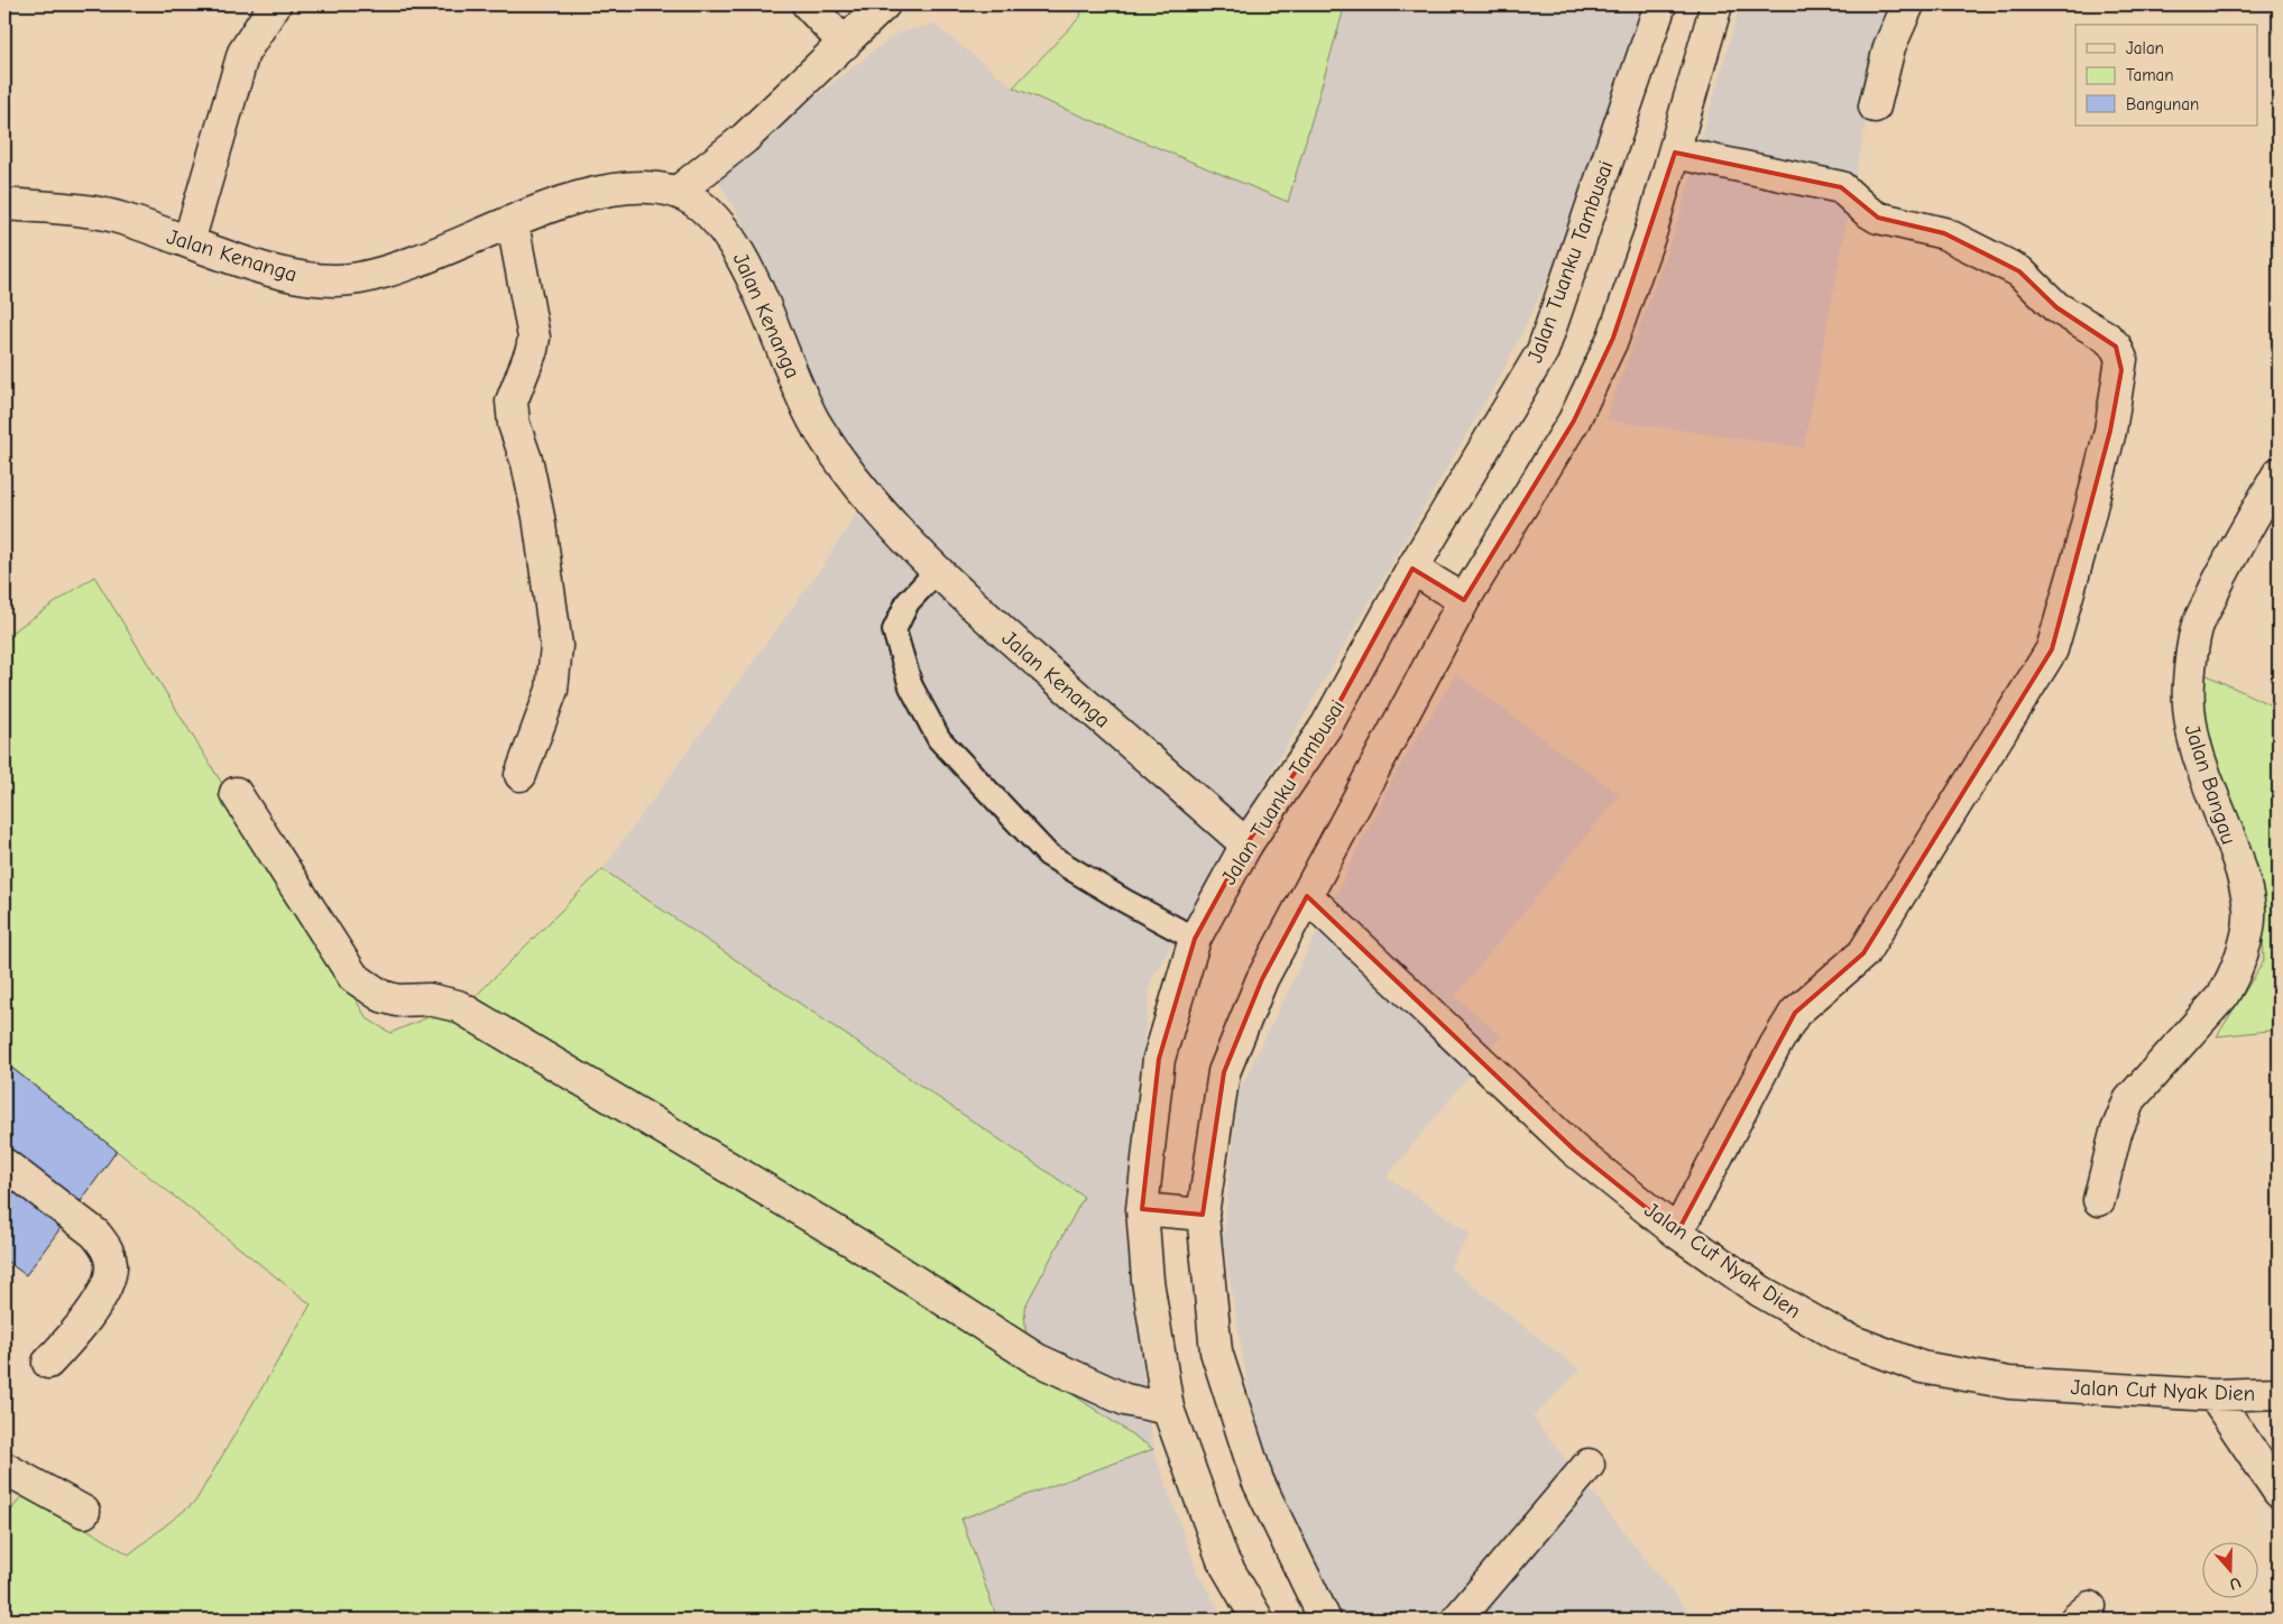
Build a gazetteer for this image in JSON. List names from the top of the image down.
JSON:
{
  "streets": {
    "street": [
      "Jalan Kenanga",
      "Jalan Tuanku Tambusai",
      "Jalan Bangau",
      "Jalan Cut Nyak Dien"
    ]
  },
  "crossings": [
    ["Jalan Kenanga", "Jalan Tuanku Tambusai"]
  ],
  "legend": ["Jalan", "Taman", "Bangunan"],
  "north": "bottom"
}
